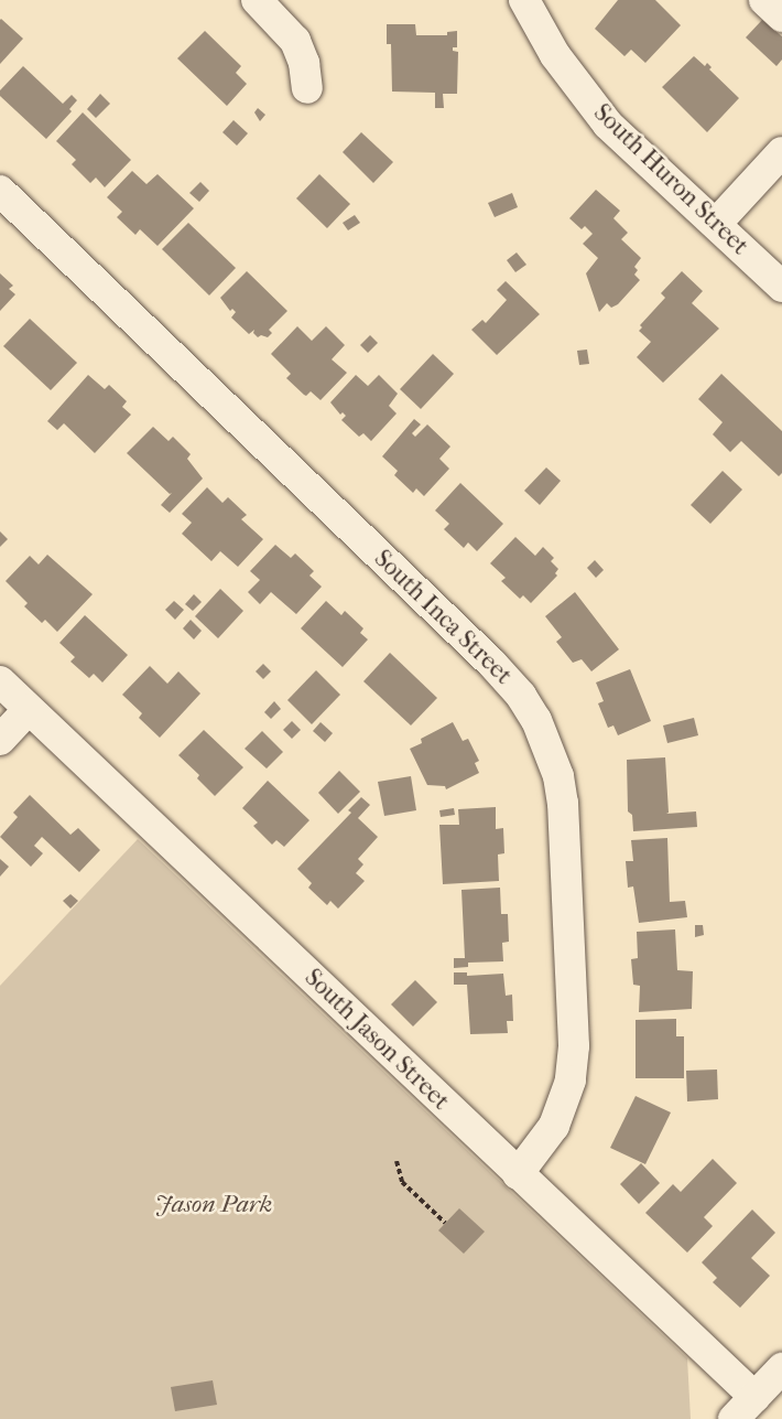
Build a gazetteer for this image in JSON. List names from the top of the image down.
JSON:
{
  "streets": {
    "street": ["South Huron Street", "South Inca Street", "South Jason Street"]
  },
  "crossings": [
    ["South Inca Street", "South Jason Street"]
  ],
  "parks": ["Jason Park"]
}
